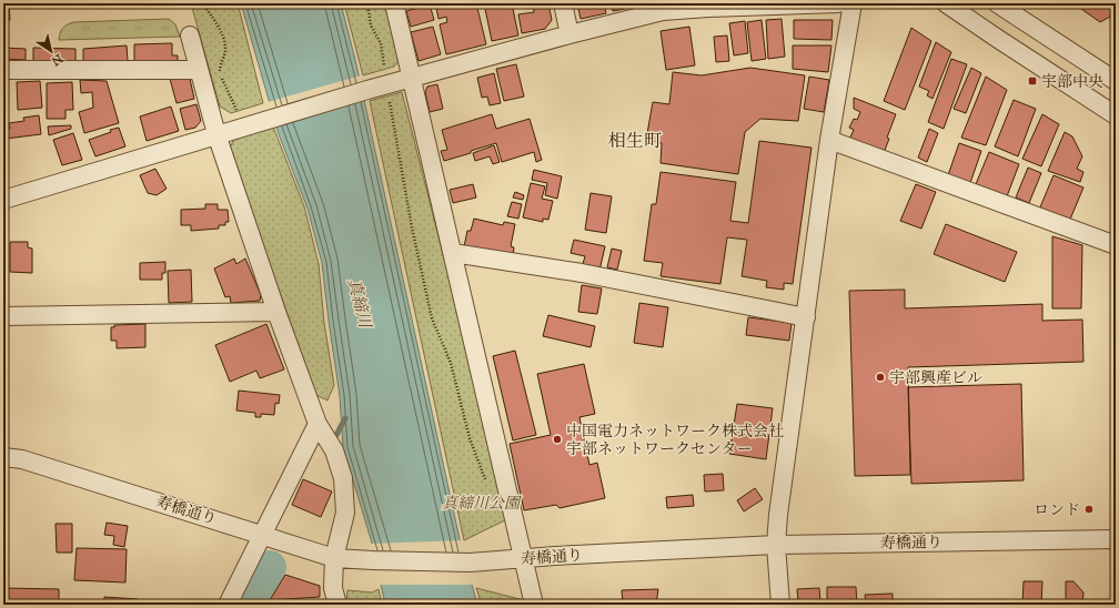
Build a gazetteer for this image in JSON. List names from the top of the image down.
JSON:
{
  "streets": {
    "street": ["寿橋通り"]
  },
  "districts": ["相生町"],
  "water": ["真締川"],
  "parks": ["真締川公園"],
  "places": {
    "transit": ["宇部中央"],
    "other": ["宇部興産ビル", "中国電力ネットワーク株式会社 宇部ネットワークセンター", "ロンド"]
  },
  "north": "bottom right"
}
